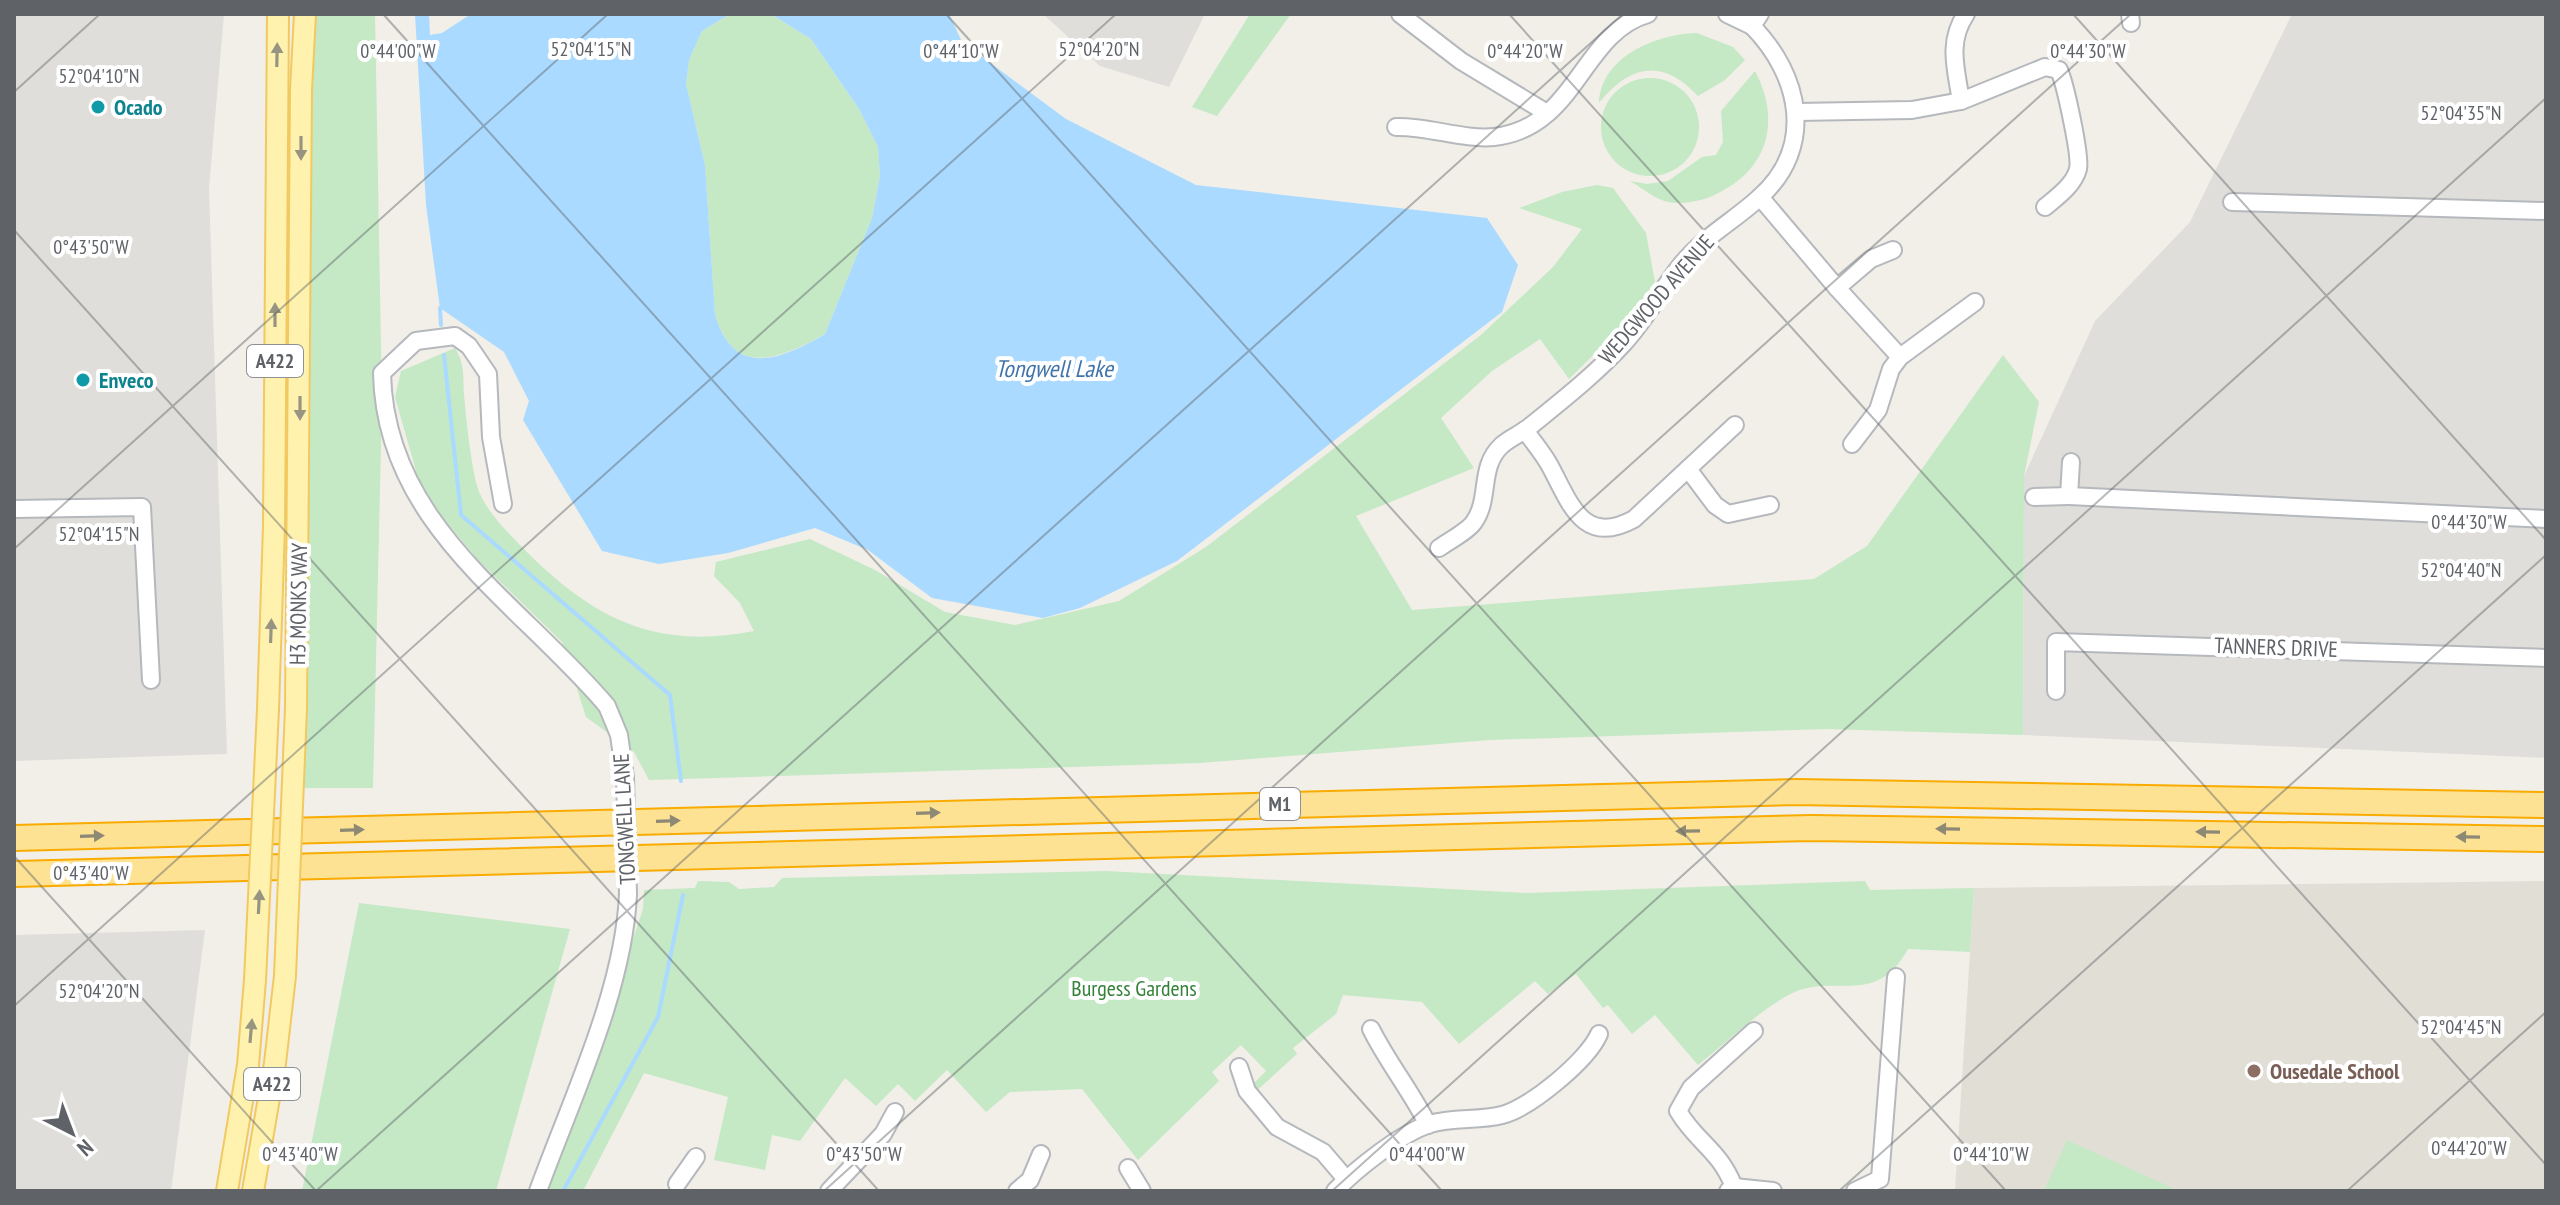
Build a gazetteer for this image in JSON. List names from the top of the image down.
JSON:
{
  "streets": {
    "highway": ["M1"],
    "main road": ["A422", "H3 MONKS WAY"],
    "street": ["WEDGWOOD AVENUE", "TANNERS DRIVE", "TONGWELL LANE"]
  },
  "water": ["Tongwell Lake"],
  "parks": ["Burgess Gardens"],
  "places": ["Ocado", "Enveco", "Ousedale School"],
  "north": "bottom right",
  "coordinates": [
    "52°04'15\"N",
    "52°04'20\"N",
    "0°44'00\"W",
    "0°44'10\"W",
    "0°44'20\"W",
    "0°44'30\"W",
    "52°04'10\"N",
    "52°04'35\"N",
    "0°43'50\"W",
    "52°04'40\"N",
    "0°43'40\"W",
    "52°04'45\"N"
  ]
}
